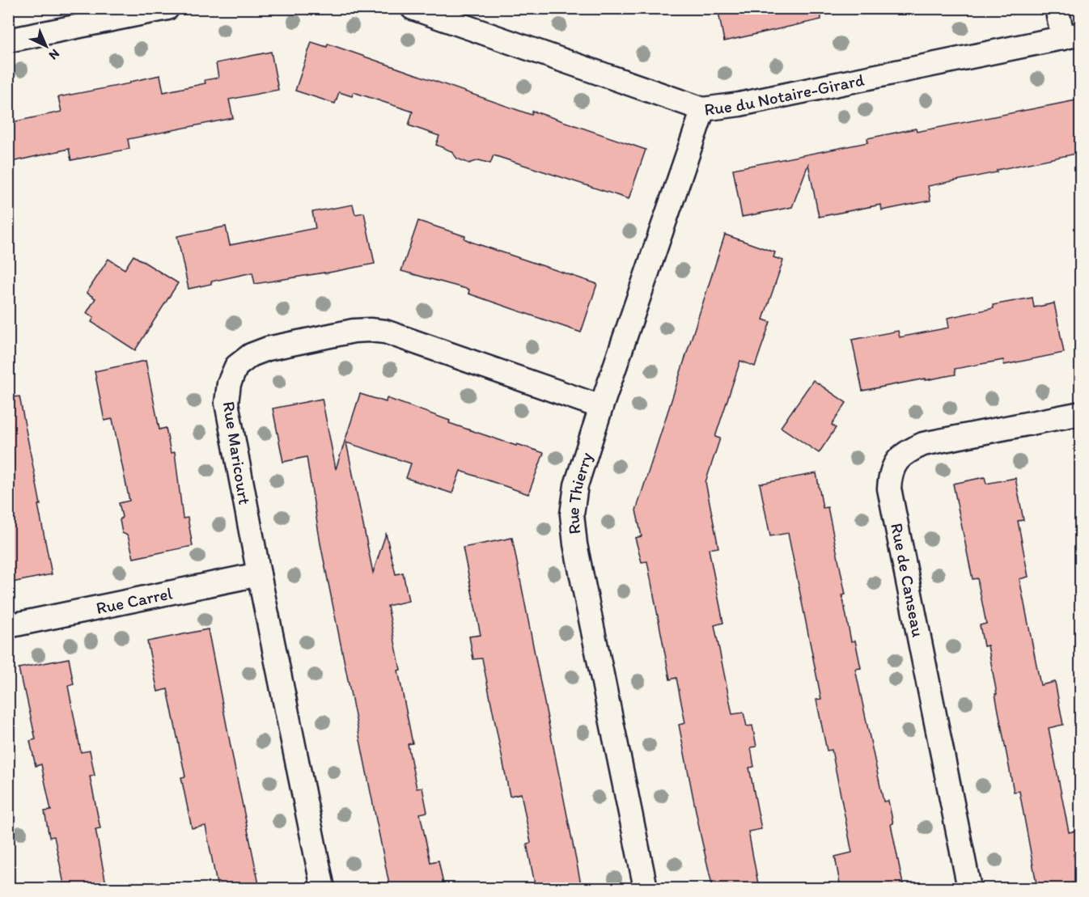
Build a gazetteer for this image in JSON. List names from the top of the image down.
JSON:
{
  "streets": {
    "street": [
      "Rue du Notaire-Girard",
      "Rue Maricourt",
      "Rue Thierry",
      "Rue de Canseau",
      "Rue Carrel"
    ]
  },
  "crossings": [
    ["Rue du Notaire-Girard", "Rue Thierry"],
    ["Rue Maricourt", "Rue Thierry"],
    ["Rue Maricourt", "Rue Carrel"]
  ],
  "north": "bottom right"
}
